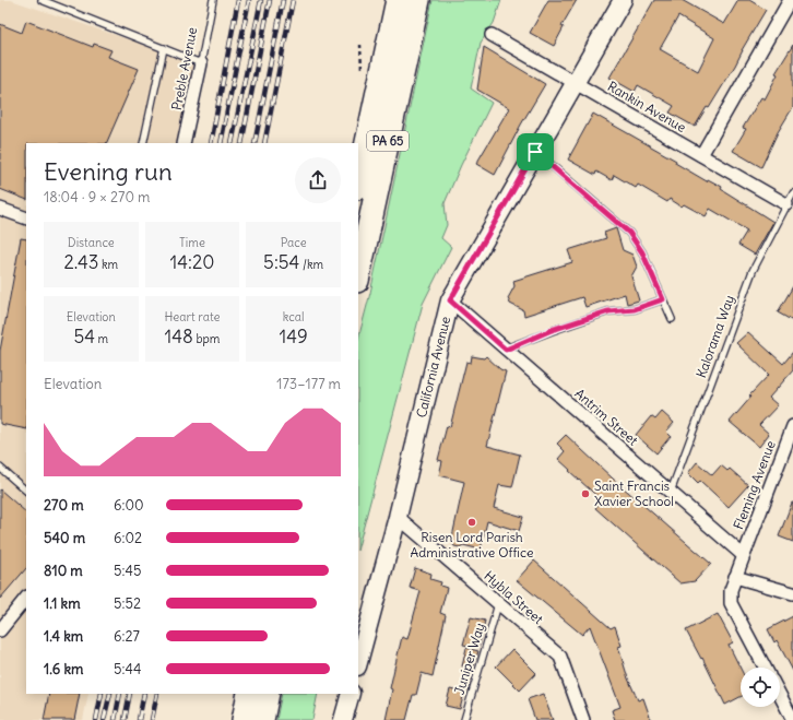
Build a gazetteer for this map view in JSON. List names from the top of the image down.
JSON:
{
  "streets": {
    "highway": ["PA 65"],
    "street": [
      "Preble Avenue",
      "Rankin Avenue",
      "California Avenue",
      "Antrim Street",
      "Fleming Avenue",
      "Hybla Street"
    ],
    "lane": ["Kalorama Way", "Juniper Way"]
  },
  "crossings": [
    ["Rankin Avenue", "Kalorama Way"],
    ["Rankin Avenue", "California Avenue"],
    ["Kalorama Way", "Antrim Street"],
    ["California Avenue", "Antrim Street"],
    ["California Avenue", "Hybla Street"],
    ["Antrim Street", "Fleming Avenue"],
    ["Hybla Street", "Juniper Way"]
  ],
  "places": ["Saint Francis Xavier School", "Risen Lord Parish Administrative Office"],
  "page": {
    "heading": ["Evening run", "18:04 · 9 × 270 m"],
    "stats": [
      ["Distance", "2.43 km"],
      ["Time", "14:20"],
      ["Pace", "5:54 /km"],
      ["Elevation", "54 m"],
      ["Heart rate", "148 bpm"],
      ["kcal", "149"]
    ],
    "chart": ["Elevation", "173–177 m"],
    "list": [
      {
        "name": "270 m",
        "note": "6:00"
      },
      {
        "name": "540 m",
        "note": "6:02"
      },
      {
        "name": "810 m",
        "note": "5:45"
      },
      {
        "name": "1.1 km",
        "note": "5:52"
      },
      {
        "name": "1.4 km",
        "note": "6:27"
      },
      {
        "name": "1.6 km",
        "note": "5:44"
      }
    ]
  }
}
